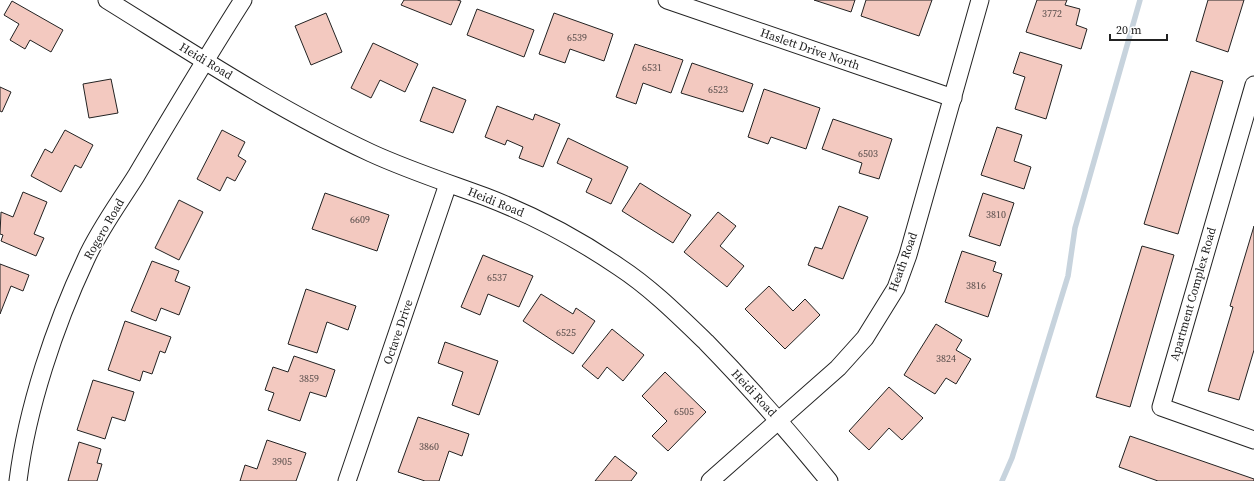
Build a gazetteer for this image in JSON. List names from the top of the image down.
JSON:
{
  "streets": {
    "street": [
      "Haslett Drive North",
      "Heidi Road",
      "Rogero Road",
      "Heath Road",
      "Apartment Complex Road",
      "Octave Drive"
    ]
  },
  "crossings": [
    ["Haslett Drive North", "Heath Road"],
    ["Heidi Road", "Rogero Road"],
    ["Heidi Road", "Heath Road"],
    ["Heidi Road", "Octave Drive"]
  ],
  "house_numbers": [
    "3772",
    "6539",
    "6531",
    "6523",
    "6503",
    "3810",
    "6609",
    "6537",
    "3816",
    "6525",
    "3824",
    "3859",
    "6505",
    "3860",
    "3905"
  ],
  "scale_bar": "20 m"
}
